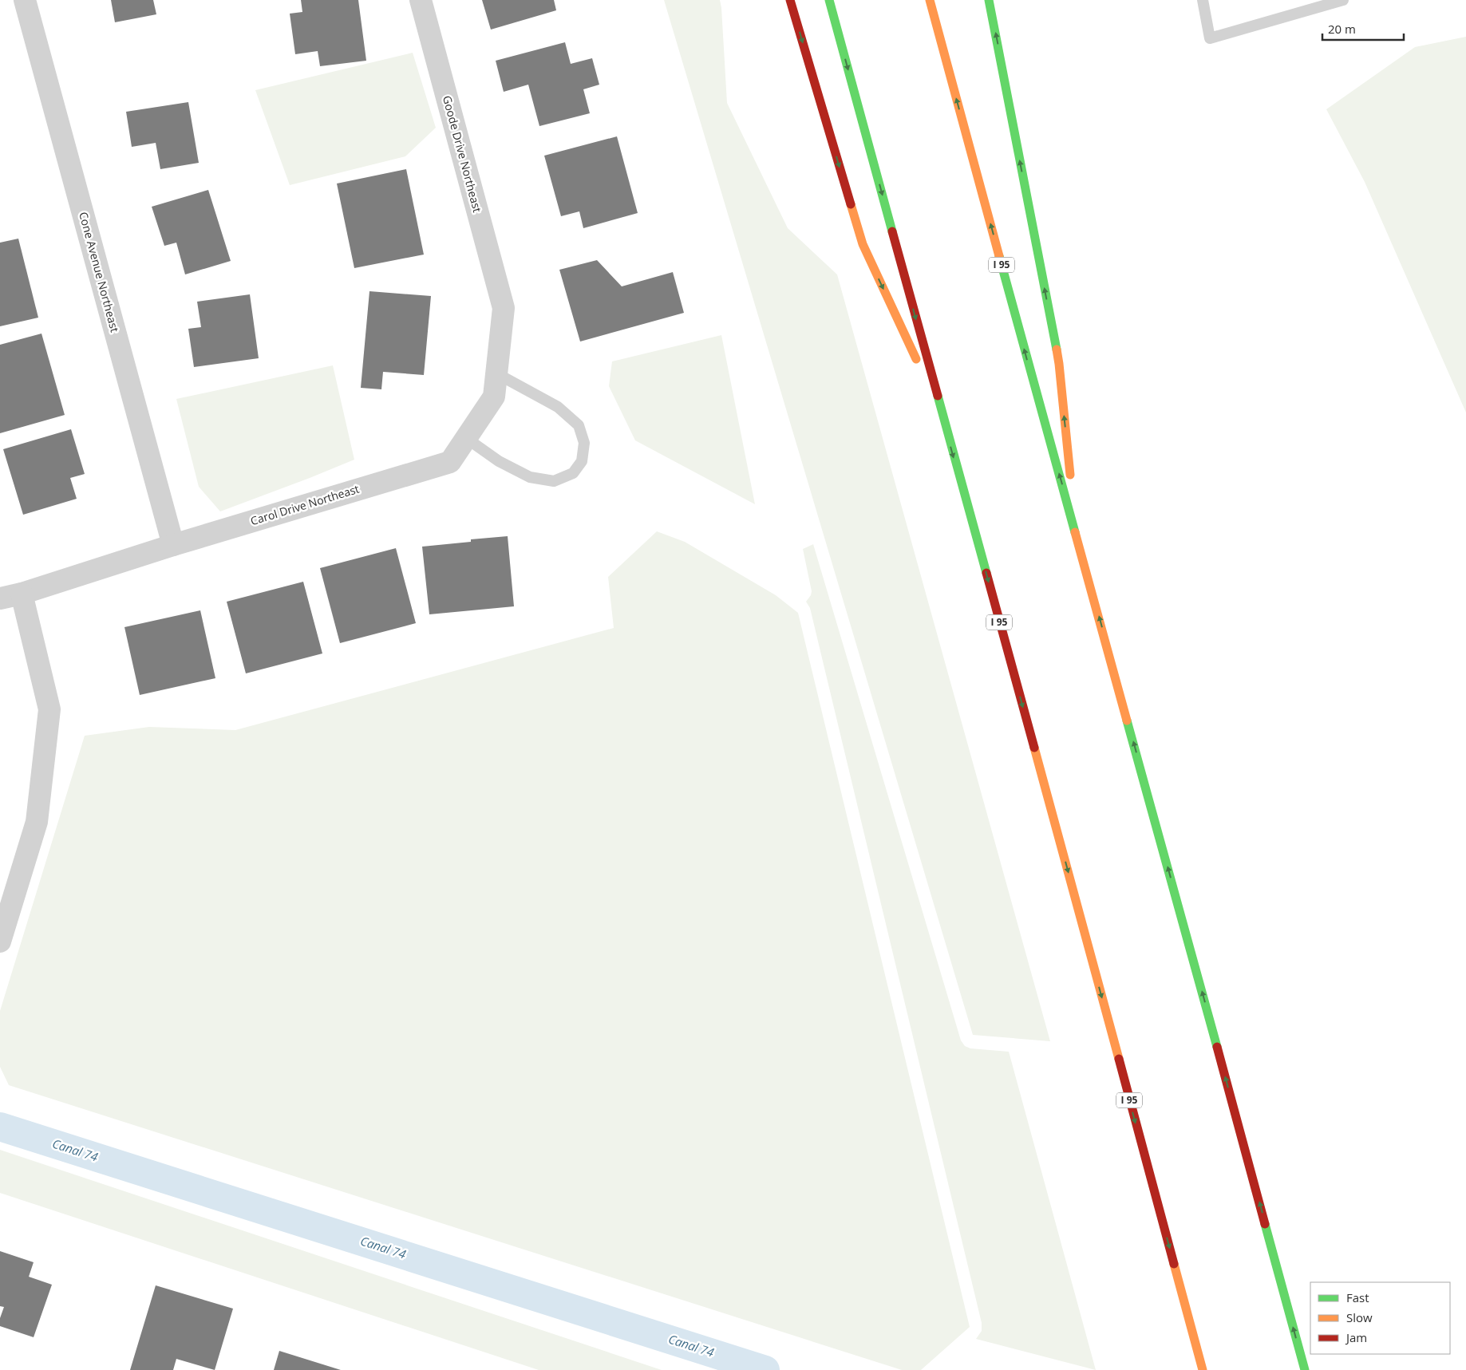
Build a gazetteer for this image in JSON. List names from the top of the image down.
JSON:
{
  "streets": {
    "highway": ["I 95"],
    "street": ["Goode Drive Northeast", "Cone Avenue Northeast", "Carol Drive Northeast"]
  },
  "crossings": [
    ["Goode Drive Northeast", "Carol Drive Northeast"],
    ["Cone Avenue Northeast", "Carol Drive Northeast"]
  ],
  "water": ["Canal 74"],
  "legend": ["Fast", "Slow", "Jam"],
  "scale_bar": "20 m"
}
